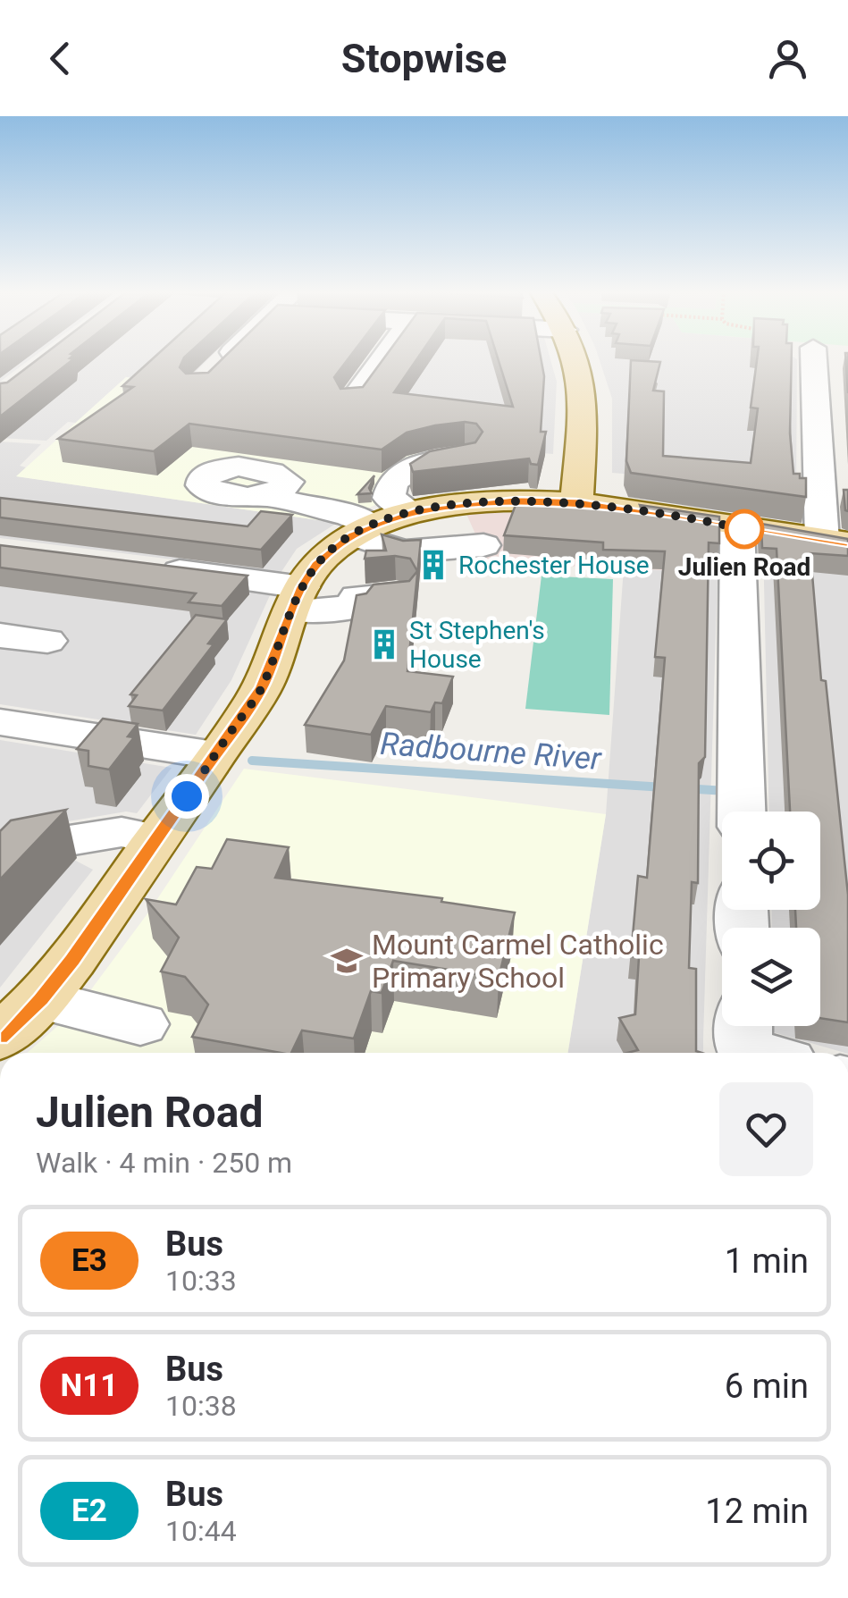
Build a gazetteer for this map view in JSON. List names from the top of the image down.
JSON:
{
  "water": ["Radbourne River"],
  "places": {
    "other": ["Julien Road"],
    "building": ["Rochester House", "St Stephen's House"],
    "school or university": ["Mount Carmel Catholic Primary School"]
  },
  "lines": ["bus line E3"],
  "page": {
    "header": "Stopwise",
    "heading": ["Julien Road", "Walk · 4 min · 250 m"],
    "list": [
      {
        "mark": "E3",
        "name": "Bus",
        "note": "10:33",
        "value": "1 min"
      },
      {
        "mark": "N11",
        "name": "Bus",
        "note": "10:38",
        "value": "6 min"
      },
      {
        "mark": "E2",
        "name": "Bus",
        "note": "10:44",
        "value": "12 min"
      }
    ]
  }
}
